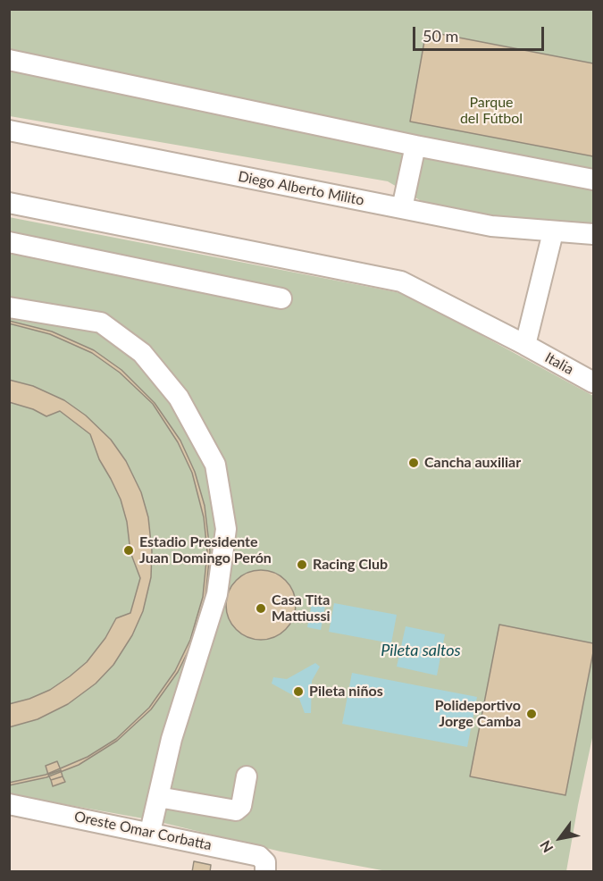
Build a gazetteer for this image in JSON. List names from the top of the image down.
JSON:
{
  "streets": {
    "street": ["Diego Alberto Milito", "Italia", "Oreste Omar Corbatta"]
  },
  "water": ["Pileta saltos"],
  "parks": ["Parque del Fútbol"],
  "places": [
    "Cancha auxiliar",
    "Estadio Presidente Juan Domingo Perón",
    "Racing Club",
    "Casa Tita Mattiussi",
    "Pileta niños",
    "Polideportivo Jorge Camba"
  ],
  "scale_bar": "50 m",
  "north": "bottom left"
}
